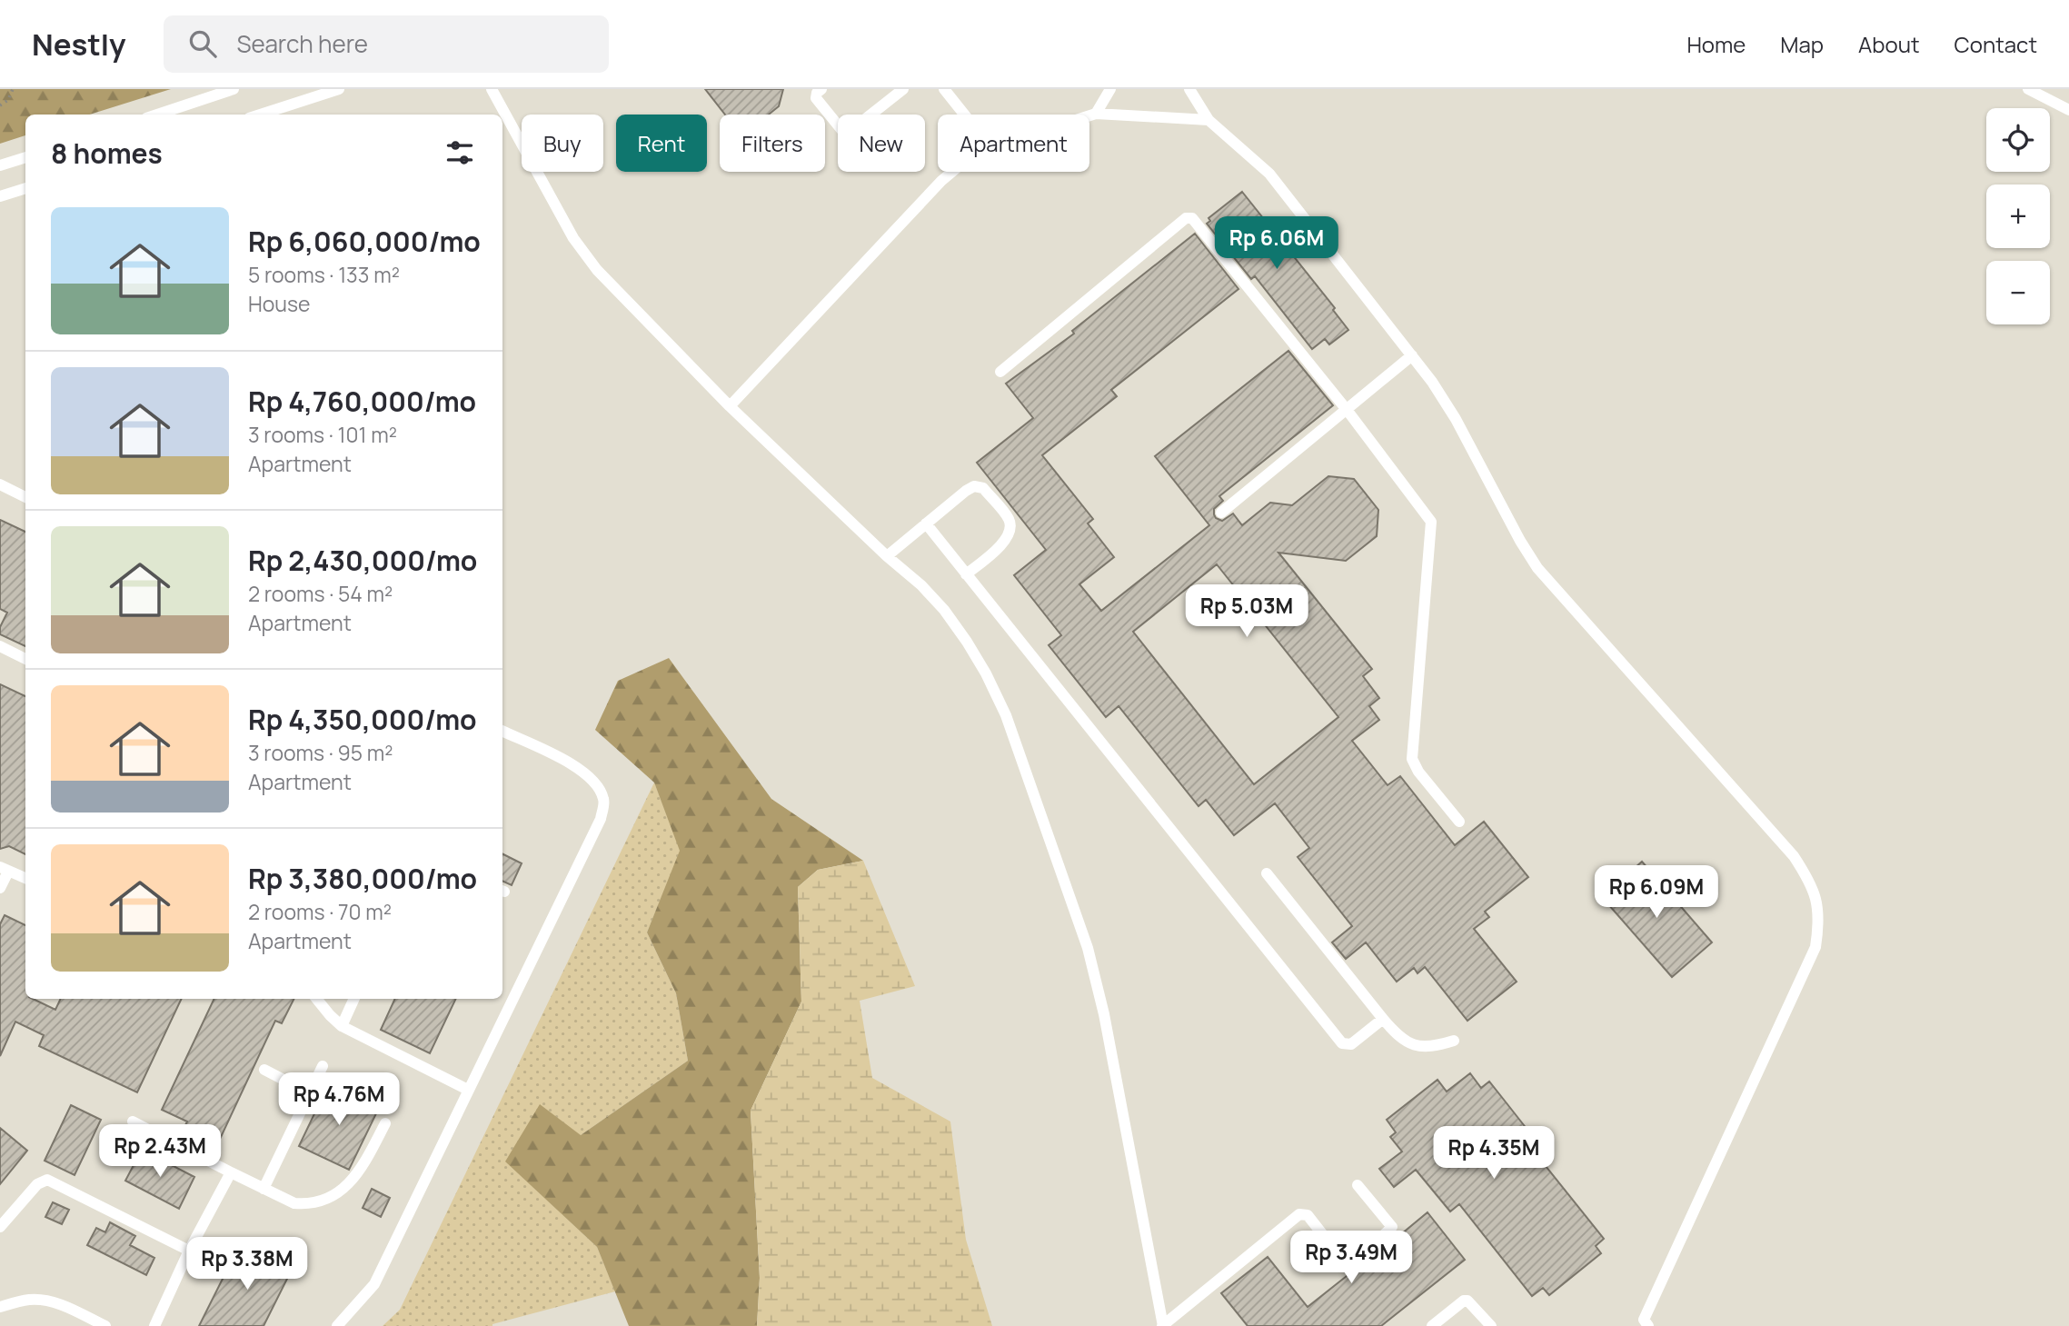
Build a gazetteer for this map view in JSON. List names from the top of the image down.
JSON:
{
  "page": {
    "header": "Nestly",
    "search": "Search here",
    "nav": [
      "Home",
      "Map",
      "About",
      "Contact"
    ],
    "map_buttons": ["+", "−"],
    "chip": [
      "Buy",
      "Rent",
      "Filters",
      "New",
      "Apartment"
    ],
    "heading": "8 homes",
    "list": [
      {
        "name": "Rp 6,060,000/mo",
        "note": "5 rooms · 133 m² · House"
      },
      {
        "name": "Rp 4,760,000/mo",
        "note": "3 rooms · 101 m² · Apartment"
      },
      {
        "name": "Rp 2,430,000/mo",
        "note": "2 rooms · 54 m² · Apartment"
      },
      {
        "name": "Rp 4,350,000/mo",
        "note": "3 rooms · 95 m² · Apartment"
      },
      {
        "name": "Rp 3,380,000/mo",
        "note": "2 rooms · 70 m² · Apartment"
      }
    ],
    "price": [
      "Rp 6.06M",
      "Rp 5.03M",
      "Rp 6.09M",
      "Rp 4.76M",
      "Rp 2.43M",
      "Rp 4.35M",
      "Rp 3.49M",
      "Rp 3.38M"
    ]
  }
}
